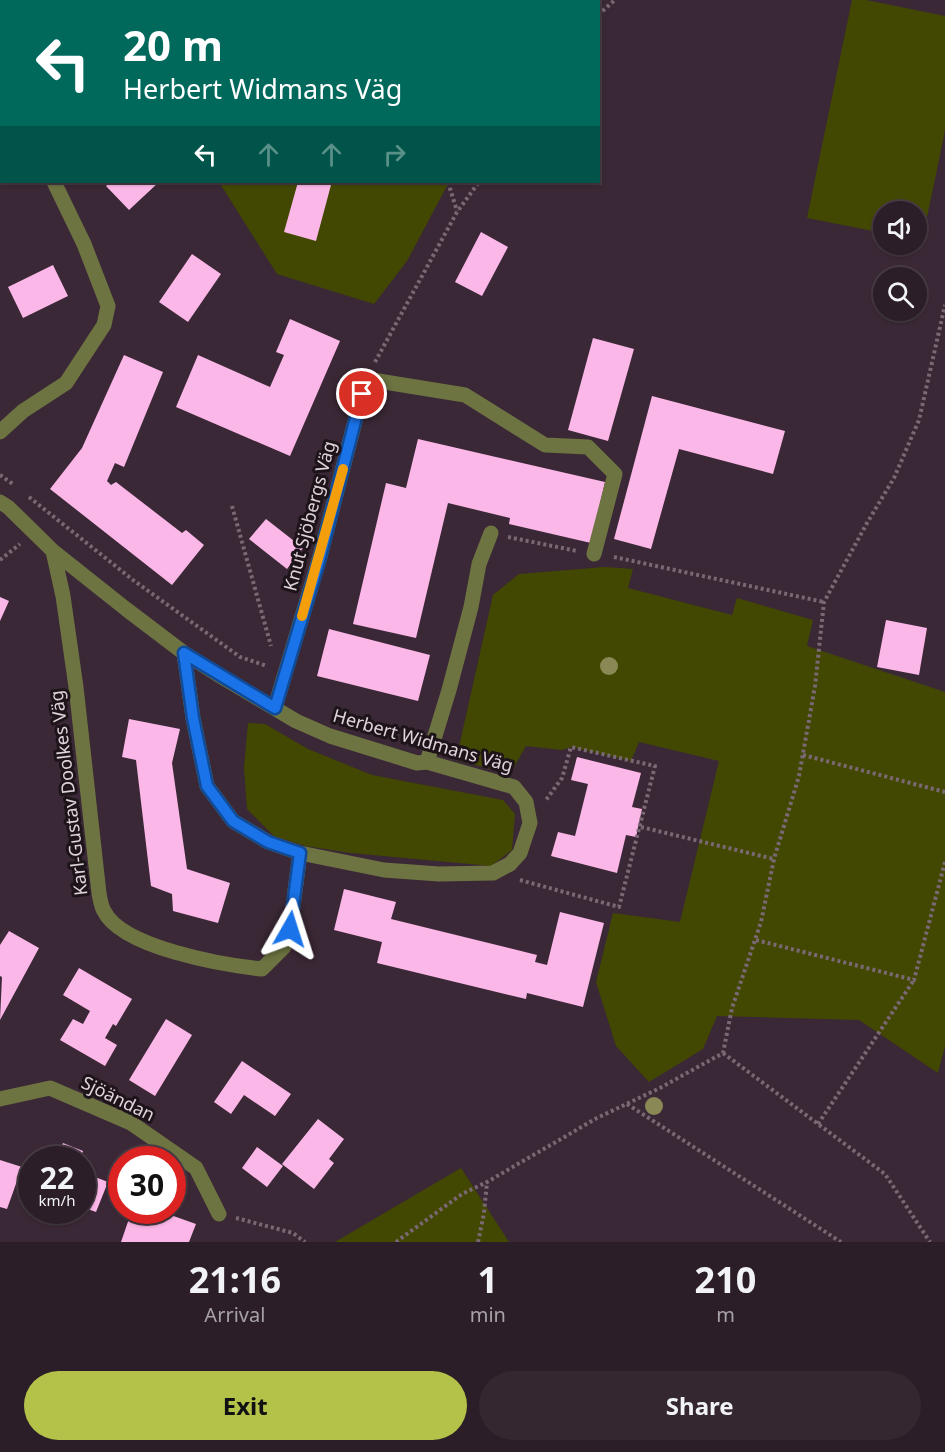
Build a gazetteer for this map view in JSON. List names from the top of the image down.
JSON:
{
  "streets": {
    "street": [
      "Knut Sjöbergs Väg",
      "Herbert Widmans Väg",
      "Karl-Gustav Doolkes Väg",
      "Sjöändan"
    ]
  },
  "crossings": [
    ["Knut Sjöbergs Väg", "Herbert Widmans Väg"],
    ["Herbert Widmans Väg", "Karl-Gustav Doolkes Väg"]
  ],
  "page": {
    "turn": ["20 m", "Herbert Widmans Väg"],
    "speed": "22 km/h",
    "limit": "30",
    "eta": [
      "21:16",
      "Arrival",
      "1",
      "min",
      "210",
      "m"
    ],
    "buttons": ["Exit", "Share"]
  }
}
